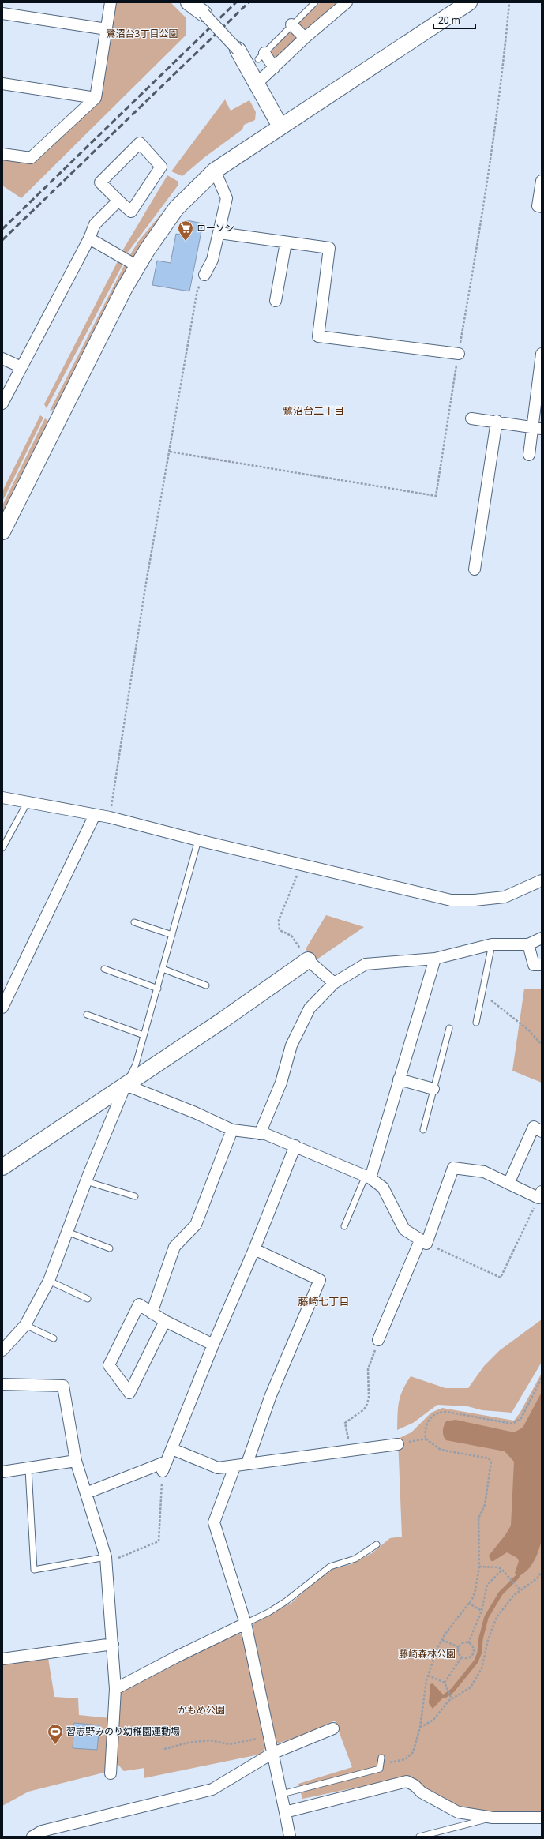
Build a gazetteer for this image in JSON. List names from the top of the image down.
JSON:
{
  "districts": ["鷺沼台二丁目", "藤崎七丁目"],
  "parks": ["鷺沼台3丁目公園", "藤崎森林公園", "かもめ公園"],
  "places": {
    "supermarket": ["ローソン"],
    "sports": ["習志野みのり幼稚園運動場"]
  },
  "scale_bar": "20 m"
}
